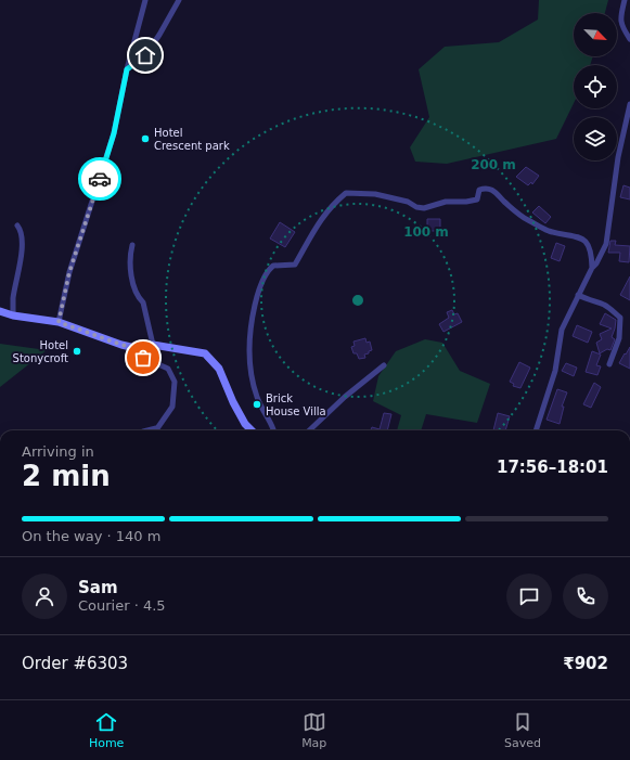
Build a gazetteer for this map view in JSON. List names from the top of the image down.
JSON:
{
  "places": ["Hotel Crescent park", "Hotel Stonycroft", "Brick House Villa"],
  "north": "bottom right",
  "page": {
    "heading": ["2 min", "Arriving in", "17:56–18:01"],
    "panel": [
      "Sam",
      "Courier · 4.5",
      "Order #6303",
      "₹902"
    ],
    "bar": "On the way · 140 m",
    "tabs": ["Home", "Map", "Saved"]
  },
  "rings": ["200 m", "100 m"]
}
